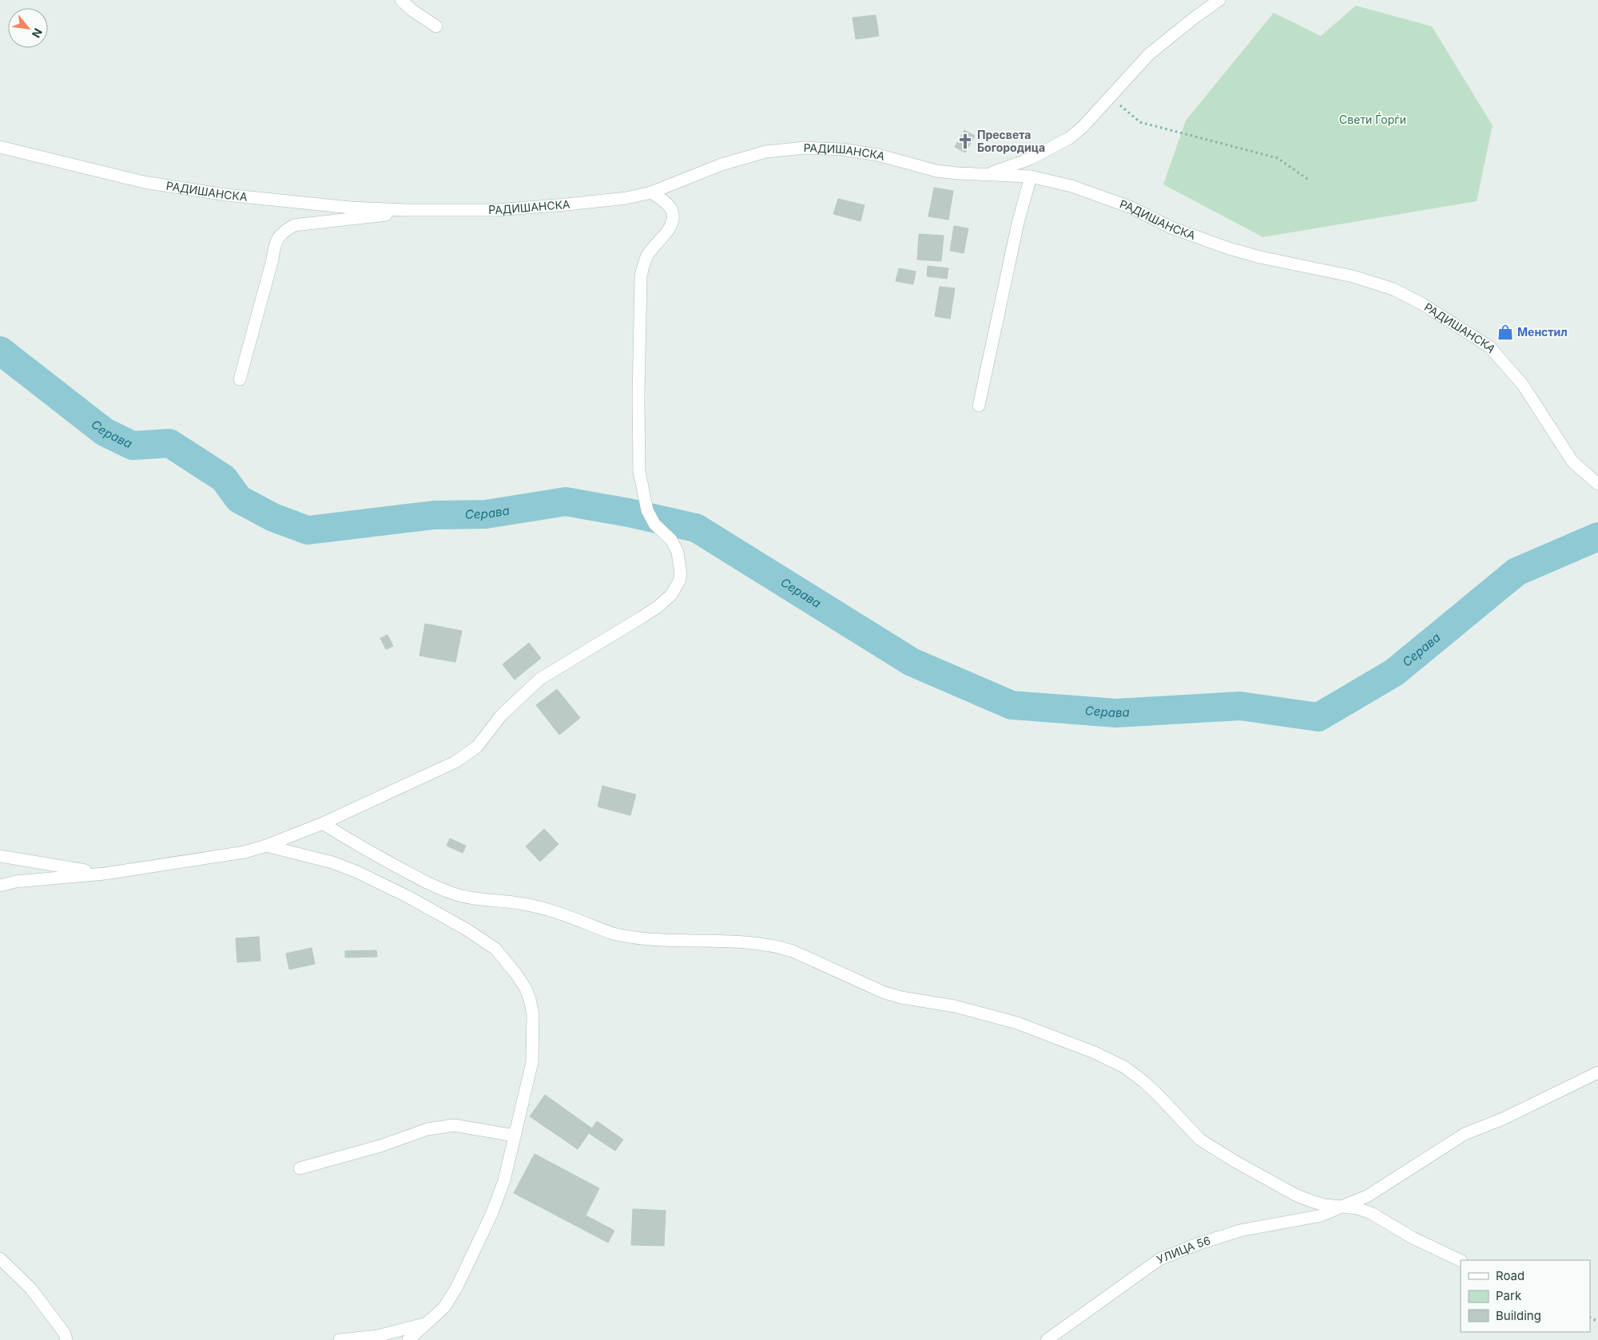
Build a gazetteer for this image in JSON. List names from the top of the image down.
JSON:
{
  "streets": {
    "street": ["РАДИШАНСКА", "УЛИЦА 56"]
  },
  "water": ["Серава"],
  "parks": ["Свети Ѓорѓи"],
  "places": {
    "church": ["Пресвета Богородица"],
    "shop": ["Менстил"]
  },
  "legend": ["Road", "Park", "Building"],
  "north": "bottom right"
}
